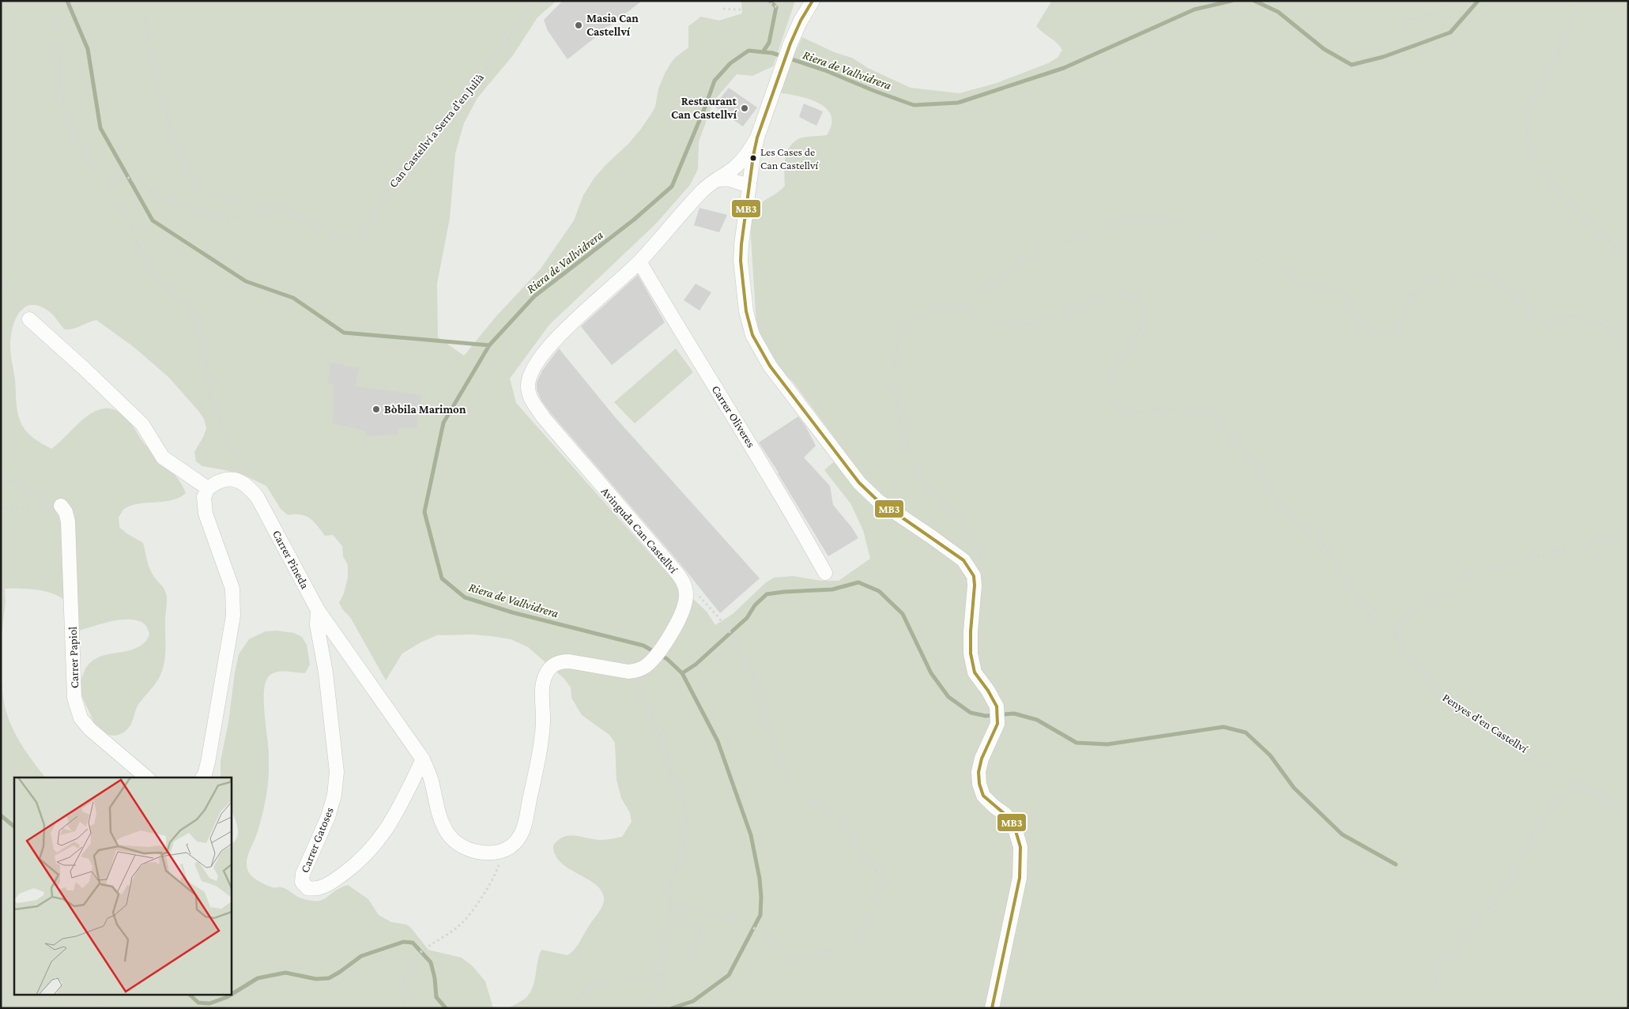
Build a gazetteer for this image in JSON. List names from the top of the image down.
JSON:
{
  "streets": {
    "street": [
      "Carrer Oliveres",
      "Avinguda Can Castellví",
      "Carrer Pineda",
      "Carrer Papiol",
      "Carrer Gatoses"
    ],
    "path": ["Can Castellví a Serra d'en Julià", "Penyes d'en Castellví"]
  },
  "crossings": [
    ["Carrer Oliveres", "Avinguda Can Castellví"],
    ["Carrer Pineda", "Carrer Gatoses"]
  ],
  "water": ["Riera de Vallvidrera"],
  "places": [
    "Masia Can Castellví",
    "Restaurant Can Castellví",
    "Les Cases de Can Castellví",
    "Bòbila Marimon"
  ],
  "lines": ["transit line MB3"]
}
